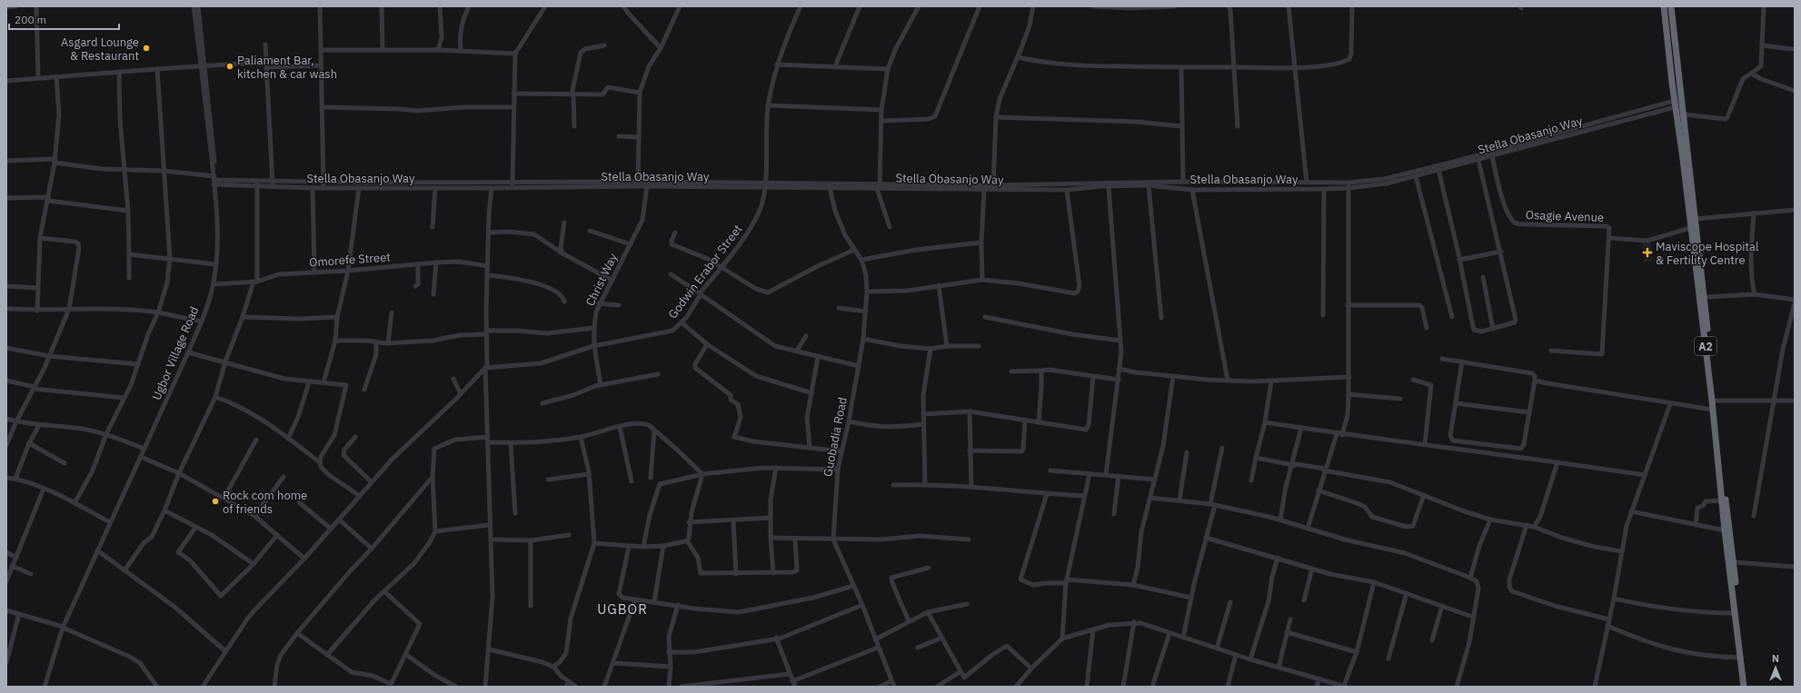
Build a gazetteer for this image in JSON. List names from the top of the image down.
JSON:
{
  "streets": {
    "highway": ["A2"],
    "street": [
      "Stella Obasanjo Way",
      "Osagie Avenue",
      "Omorefe Street",
      "Godwin Erabor Street",
      "Christ Way",
      "Ugbor Village Road",
      "Guobadia Road"
    ]
  },
  "crossings": [
    ["Stella Obasanjo Way", "Osagie Avenue"],
    ["Stella Obasanjo Way", "Godwin Erabor Street"],
    ["Stella Obasanjo Way", "Christ Way"],
    ["Stella Obasanjo Way", "A2"],
    ["Stella Obasanjo Way", "Ugbor Village Road"],
    ["Stella Obasanjo Way", "Guobadia Road"],
    ["Omorefe Street", "Ugbor Village Road"],
    ["Godwin Erabor Street", "Christ Way"]
  ],
  "districts": ["UGBOR"],
  "places": {
    "other": ["Asgard Lounge & Restaurant", "Paliament Bar, kitchen & car wash", "Rock com home of friends"],
    "health": ["Maviscope Hospital & Fertility Centre"]
  },
  "scale_bar": "200 m",
  "north": "top"
}
